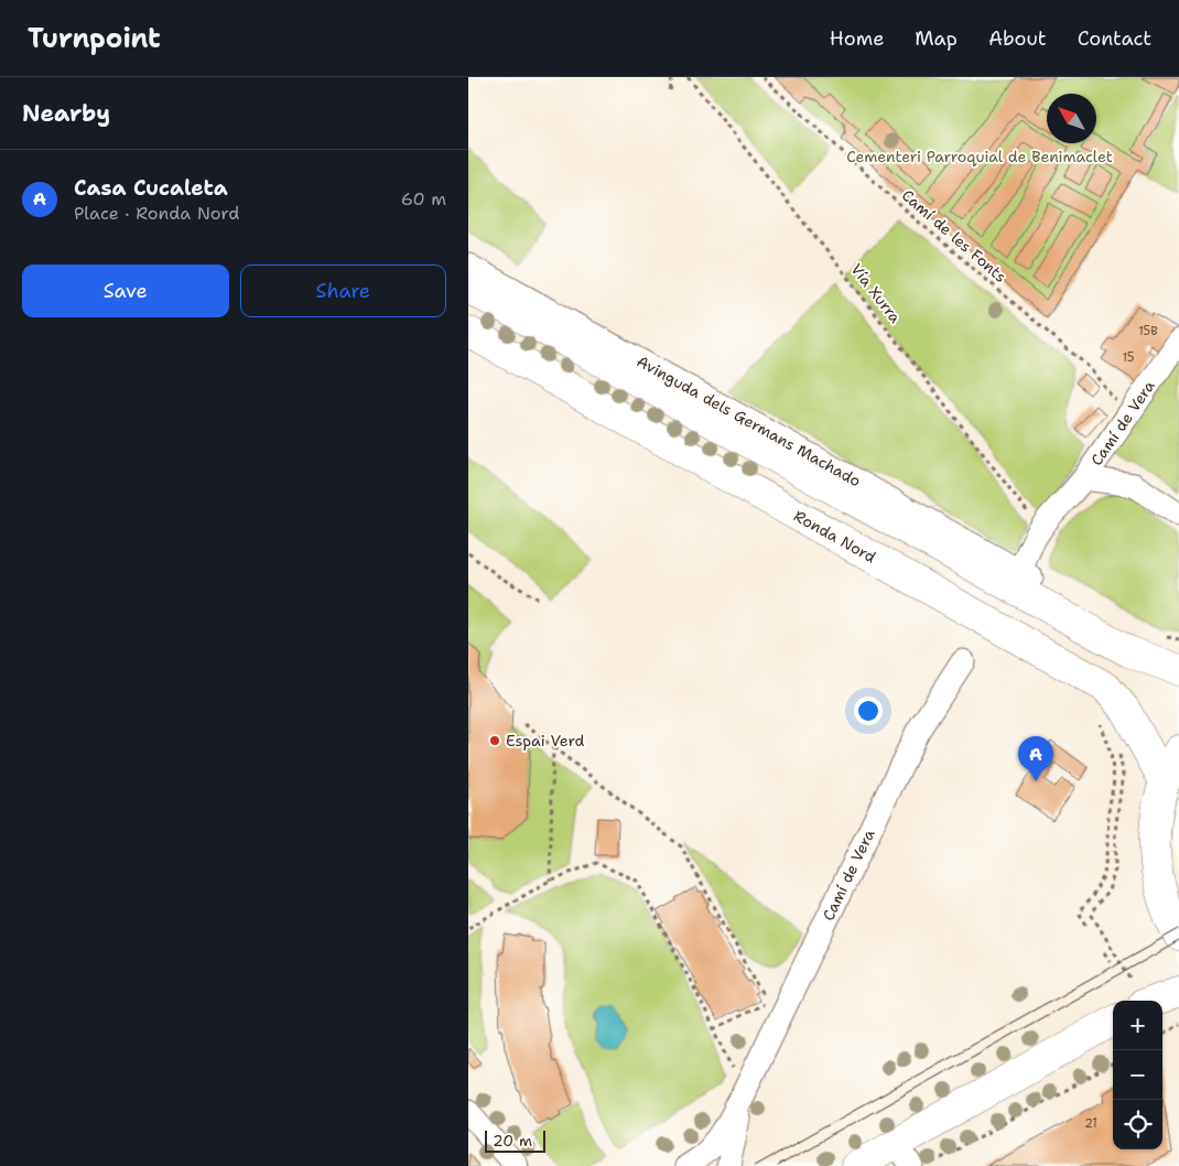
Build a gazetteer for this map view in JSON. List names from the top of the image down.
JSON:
{
  "streets": {
    "main road": ["Ronda Nord"],
    "street": ["Avinguda dels Germans Machado", "Camí de Vera"],
    "path": ["Camí de les Fonts", "Vía Xurra"]
  },
  "crossings": [
    ["Camí de les Fonts", "Camí de Vera"],
    ["Vía Xurra", "Camí de Vera"],
    ["Avinguda dels Germans Machado", "Camí de Vera"]
  ],
  "parks": ["Cementeri Parroquial de Benimaclet"],
  "places": ["Espai Verd"],
  "house_numbers": ["15B", "15", "21"],
  "scale_bar": "20 m",
  "north": "top left",
  "page": {
    "header": "Turnpoint",
    "nav": [
      "Home",
      "Map",
      "About",
      "Contact"
    ],
    "heading": "Nearby",
    "list": [
      {
        "mark": "A",
        "name": "Casa Cucaleta",
        "note": "Place · Ronda Nord",
        "value": "60 m"
      }
    ],
    "buttons": ["Save", "Share"],
    "pins": "A",
    "map_buttons": ["+", "−"],
    "scale": "20 m"
  }
}
